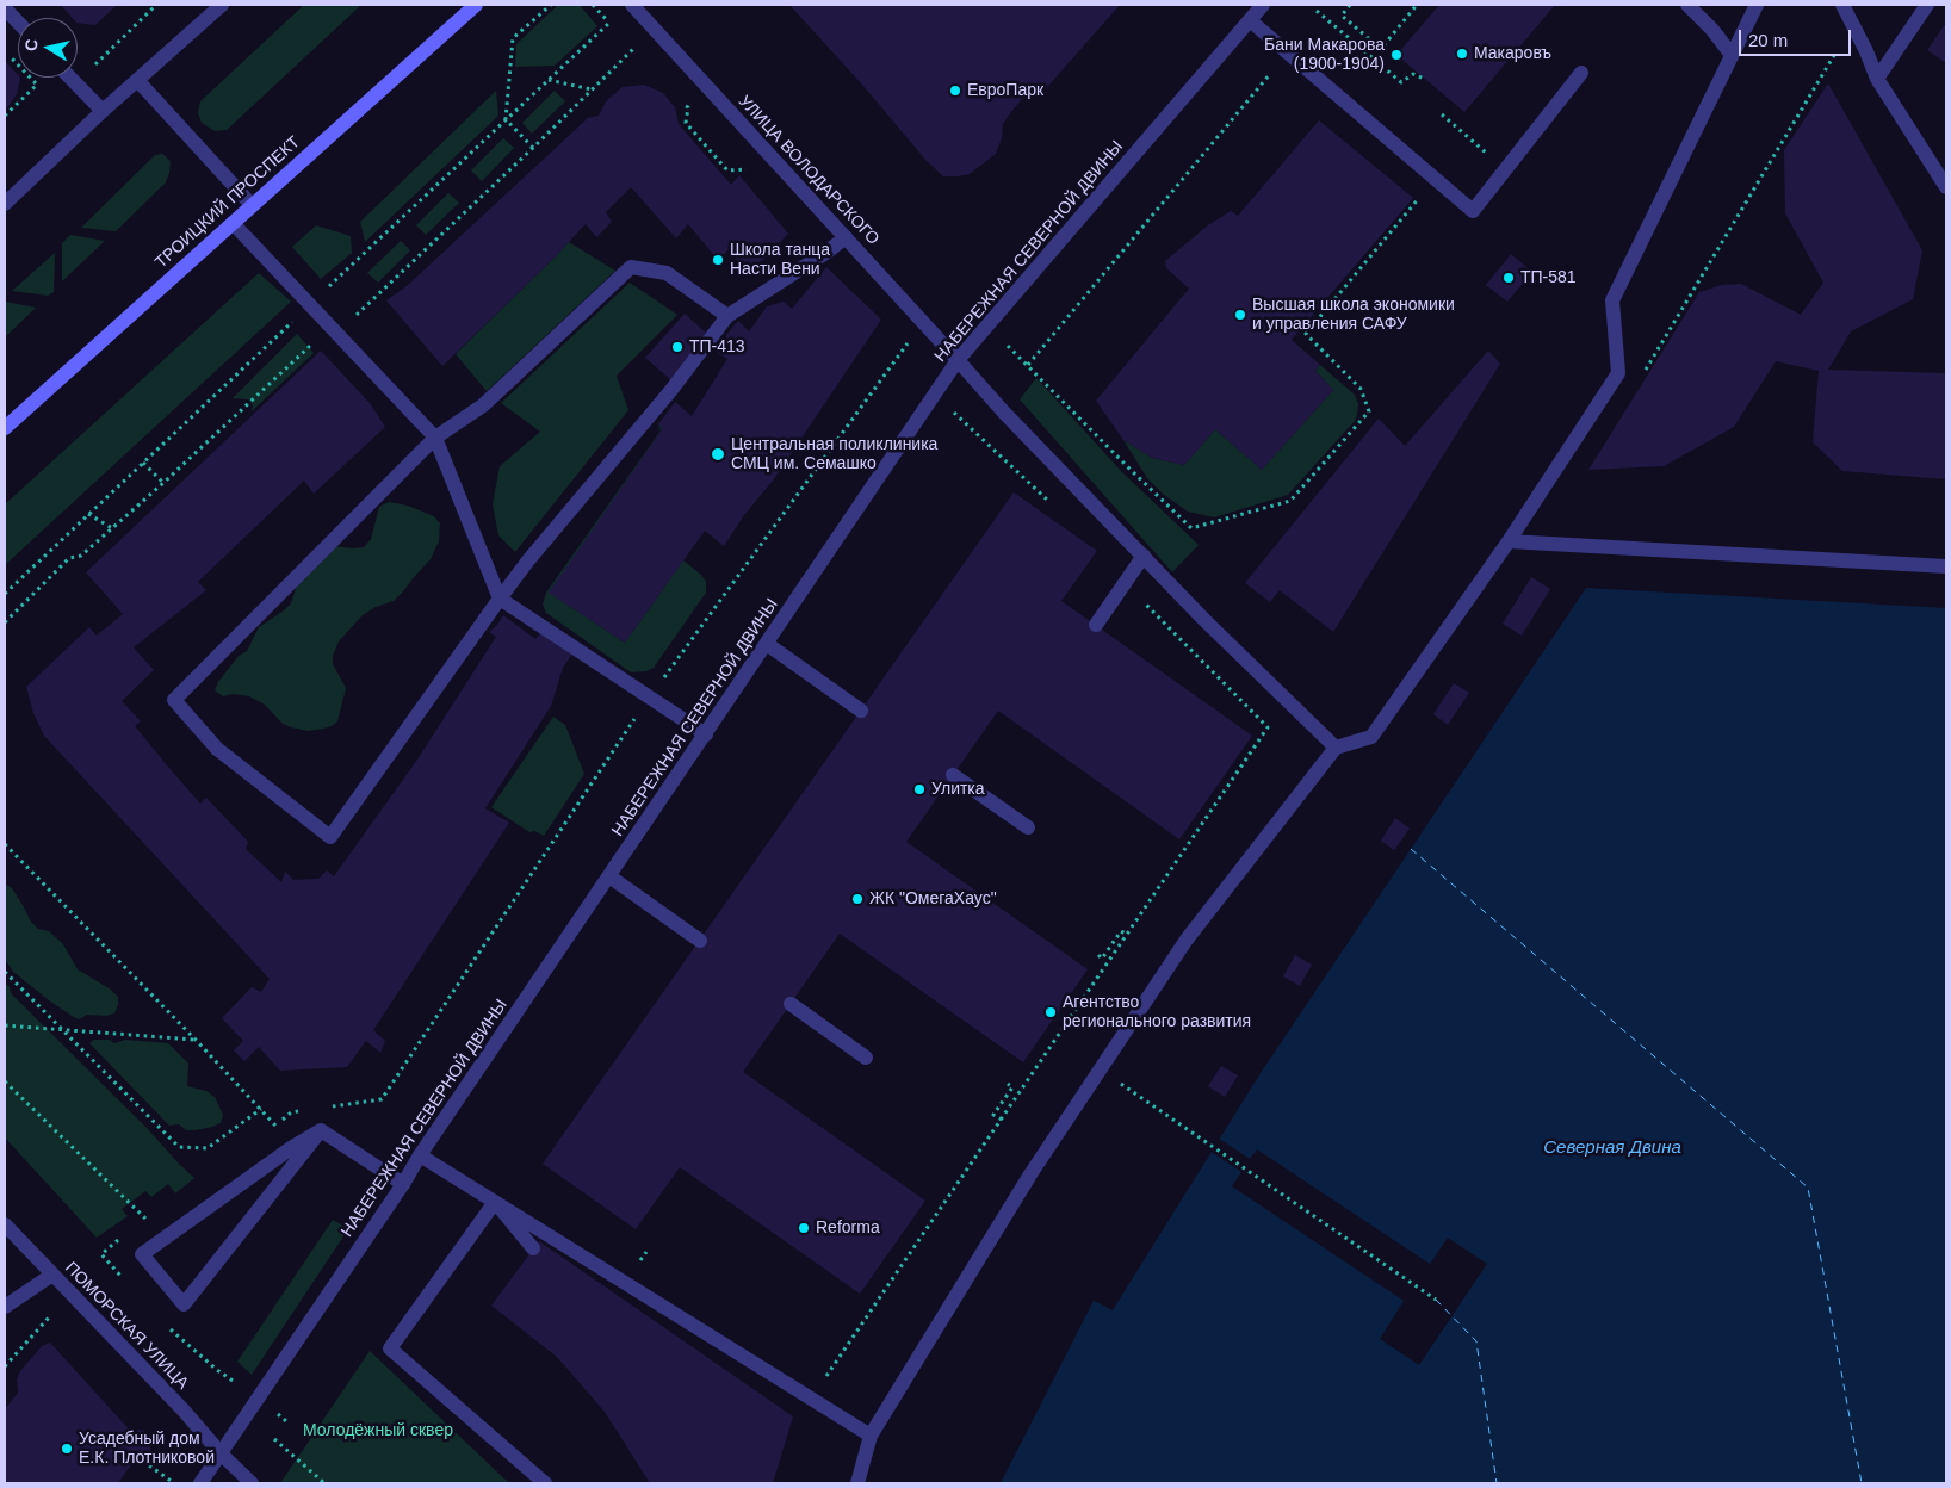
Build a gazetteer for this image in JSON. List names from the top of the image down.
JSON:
{
  "streets": {
    "main road": ["ТРОИЦКИЙ ПРОСПЕКТ"],
    "street": ["УЛИЦА ВОЛОДАРСКОГО", "НАБЕРЕЖНАЯ СЕВЕРНОЙ ДВИНЫ", "ПОМОРСКАЯ УЛИЦА"]
  },
  "crossings": [
    ["УЛИЦА ВОЛОДАРСКОГО", "НАБЕРЕЖНАЯ СЕВЕРНОЙ ДВИНЫ"],
    ["НАБЕРЕЖНАЯ СЕВЕРНОЙ ДВИНЫ", "ПОМОРСКАЯ УЛИЦА"]
  ],
  "water": ["Северная Двина"],
  "parks": ["Молодёжный сквер"],
  "places": [
    "Макаровъ",
    "Бани Макарова (1900-1904)",
    "ЕвроПарк",
    "Школа танца Насти Вени",
    "ТП-581",
    "Высшая школа экономики и управления САФУ",
    "ТП-413",
    "Центральная поликлиника СМЦ им. Семашко",
    "Улитка",
    "ЖК \"ОмегаХаус\"",
    "Агентство регионального развития",
    "Reforma",
    "Усадебный дом Е.К. Плотниковой"
  ],
  "scale_bar": "20 m",
  "north": "left"
}
